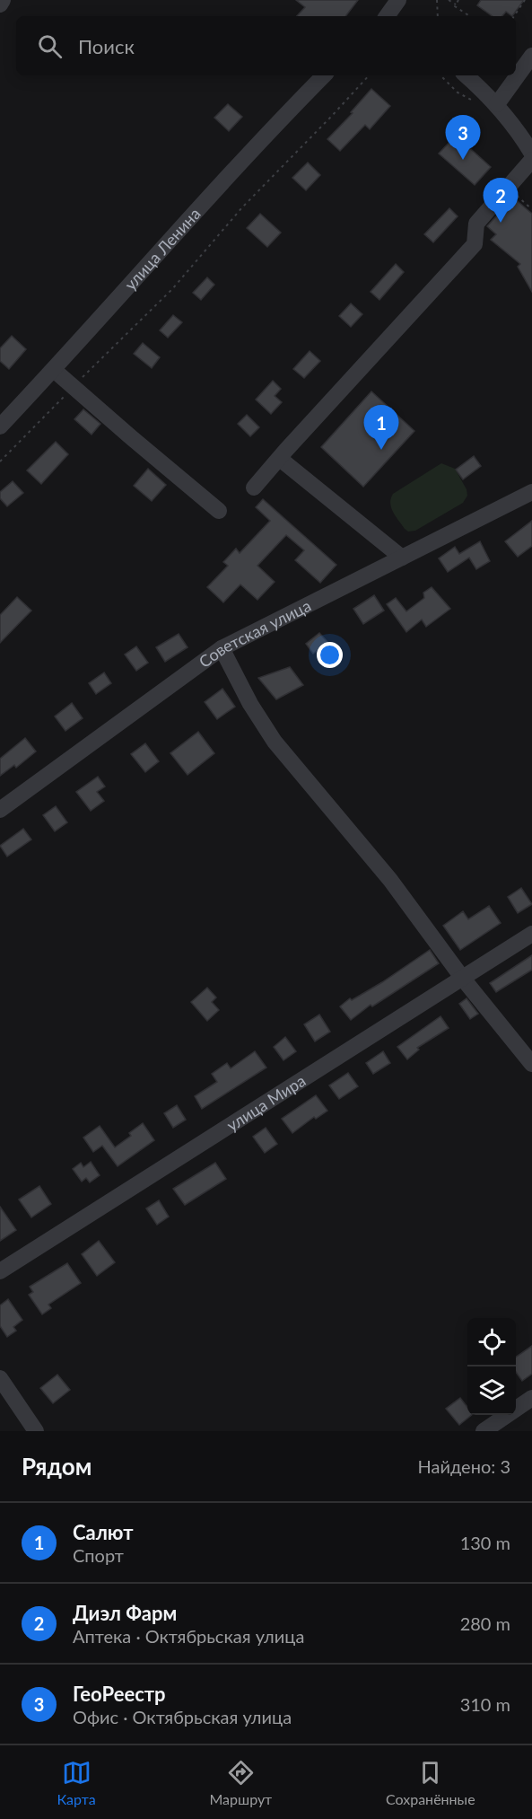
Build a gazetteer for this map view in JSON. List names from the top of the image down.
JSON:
{
  "streets": {
    "street": ["улица Ленина", "Советская улица", "улица Мира"]
  },
  "page": {
    "search": "Поиск",
    "pins": ["3", "2", "1"],
    "heading": ["Рядом", "Найдено: 3"],
    "list": [
      {
        "mark": "1",
        "name": "Салют",
        "note": "Спорт",
        "value": "130 m"
      },
      {
        "mark": "2",
        "name": "Диэл Фарм",
        "note": "Аптека · Октябрьская улица",
        "value": "280 m"
      },
      {
        "mark": "3",
        "name": "ГеоРеестр",
        "note": "Офис · Октябрьская улица",
        "value": "310 m"
      }
    ],
    "nav": ["Карта", "Маршрут", "Сохранённые"]
  }
}
